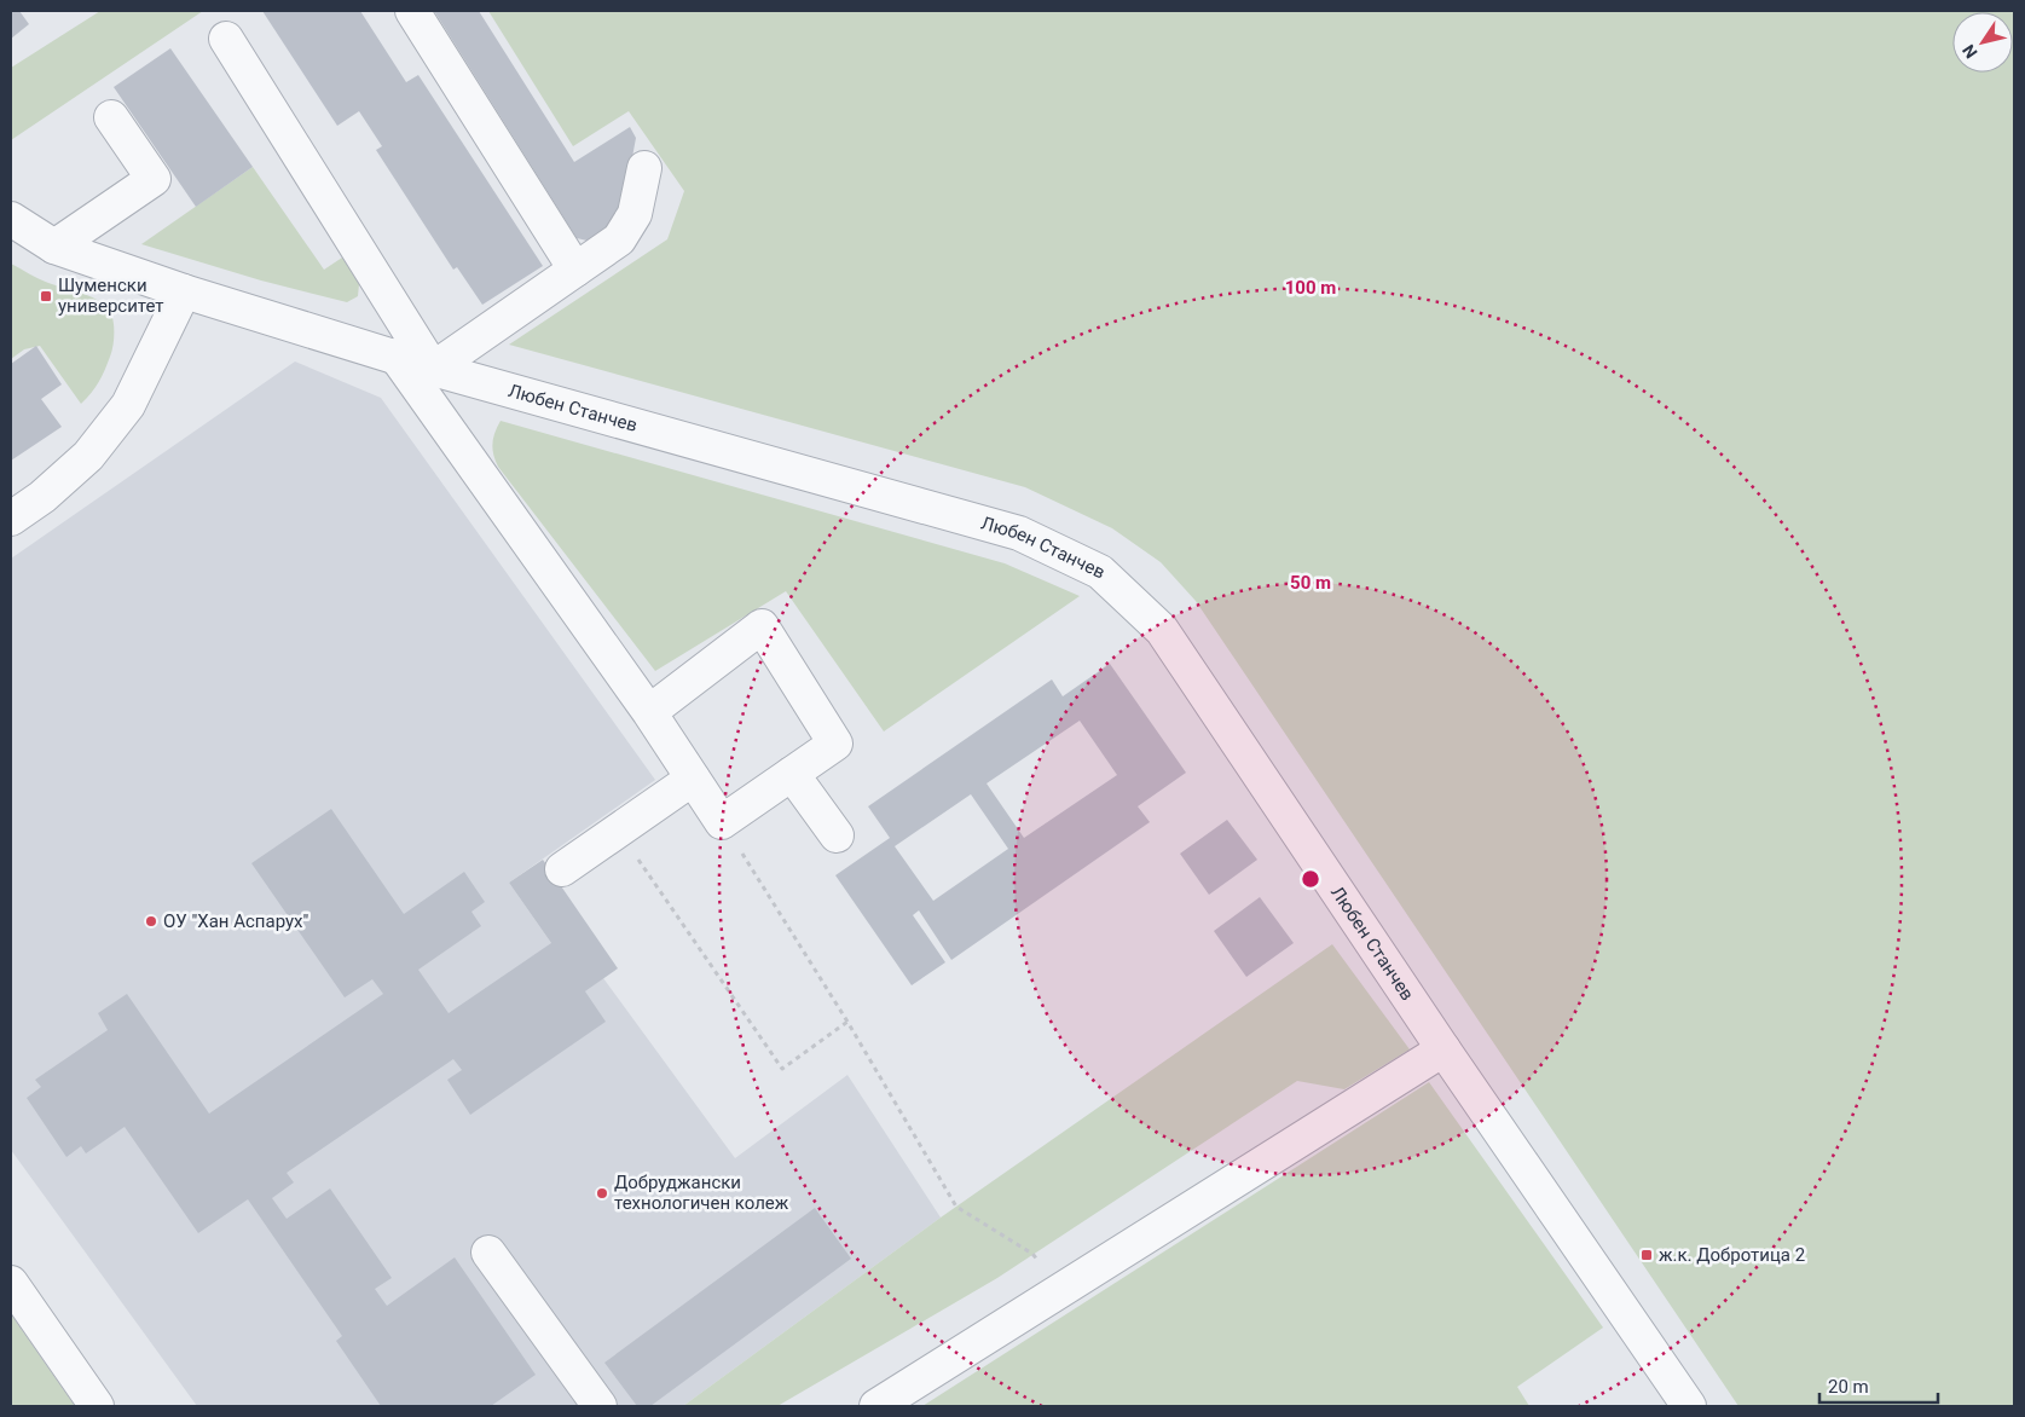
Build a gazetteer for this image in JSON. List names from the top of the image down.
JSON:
{
  "streets": {
    "street": ["Любен Станчев"]
  },
  "places": {
    "transit": ["Шуменски университет", "ж.к. Добротица 2"],
    "other": ["ОУ \"Хан Аспарух\"", "Добруджански технологичен колеж"]
  },
  "scale_bar": "20 m",
  "north": "bottom left",
  "rings": ["100 m", "50 m"]
}
